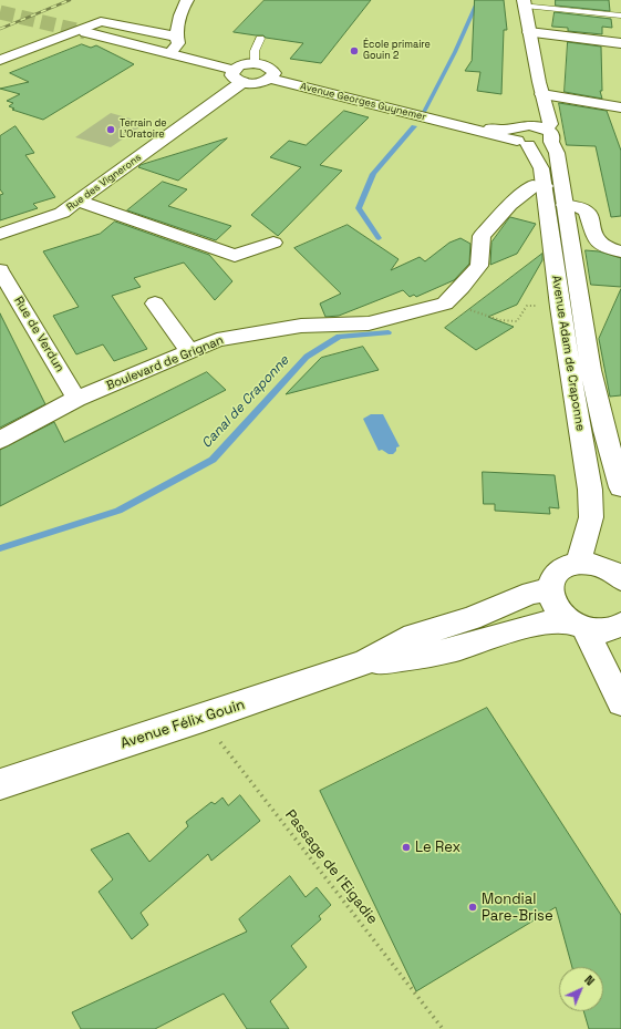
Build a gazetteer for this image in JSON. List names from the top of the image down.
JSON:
{
  "streets": {
    "main road": [
      "Avenue Georges Guynemer",
      "Rue des Vignerons",
      "Rue de Verdun",
      "Avenue Adam de Craponne",
      "Boulevard de Grignan",
      "Avenue Félix Gouin"
    ],
    "path": ["Passage de l'Eigadie"]
  },
  "crossings": [
    ["Avenue Georges Guynemer", "Avenue Adam de Craponne"],
    ["Rue de Verdun", "Boulevard de Grignan"],
    ["Avenue Félix Gouin", "Passage de l'Eigadie"]
  ],
  "water": ["Canal de Craponne"],
  "places": [
    "École primaire Gouin 2",
    "Terrain de L'Oratoire",
    "Le Rex",
    "Mondial Pare-Brise"
  ],
  "north": "top right"
}
